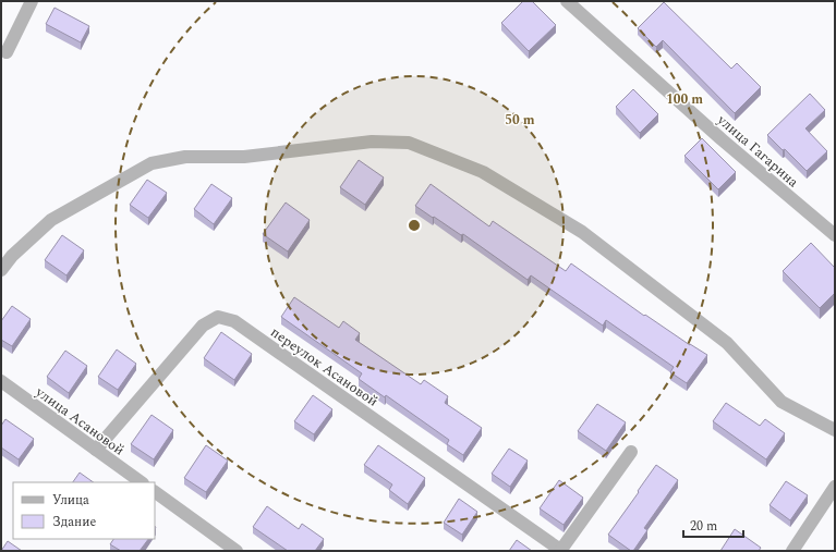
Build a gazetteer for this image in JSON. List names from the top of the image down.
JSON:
{
  "streets": {
    "street": ["улица Гагарина", "переулок Асановой", "улица Асановой"]
  },
  "crossings": [
    ["переулок Асановой", "улица Асановой"]
  ],
  "legend": ["Улица", "Здание"],
  "scale_bar": "20 m",
  "rings": ["100 m", "50 m"]
}
